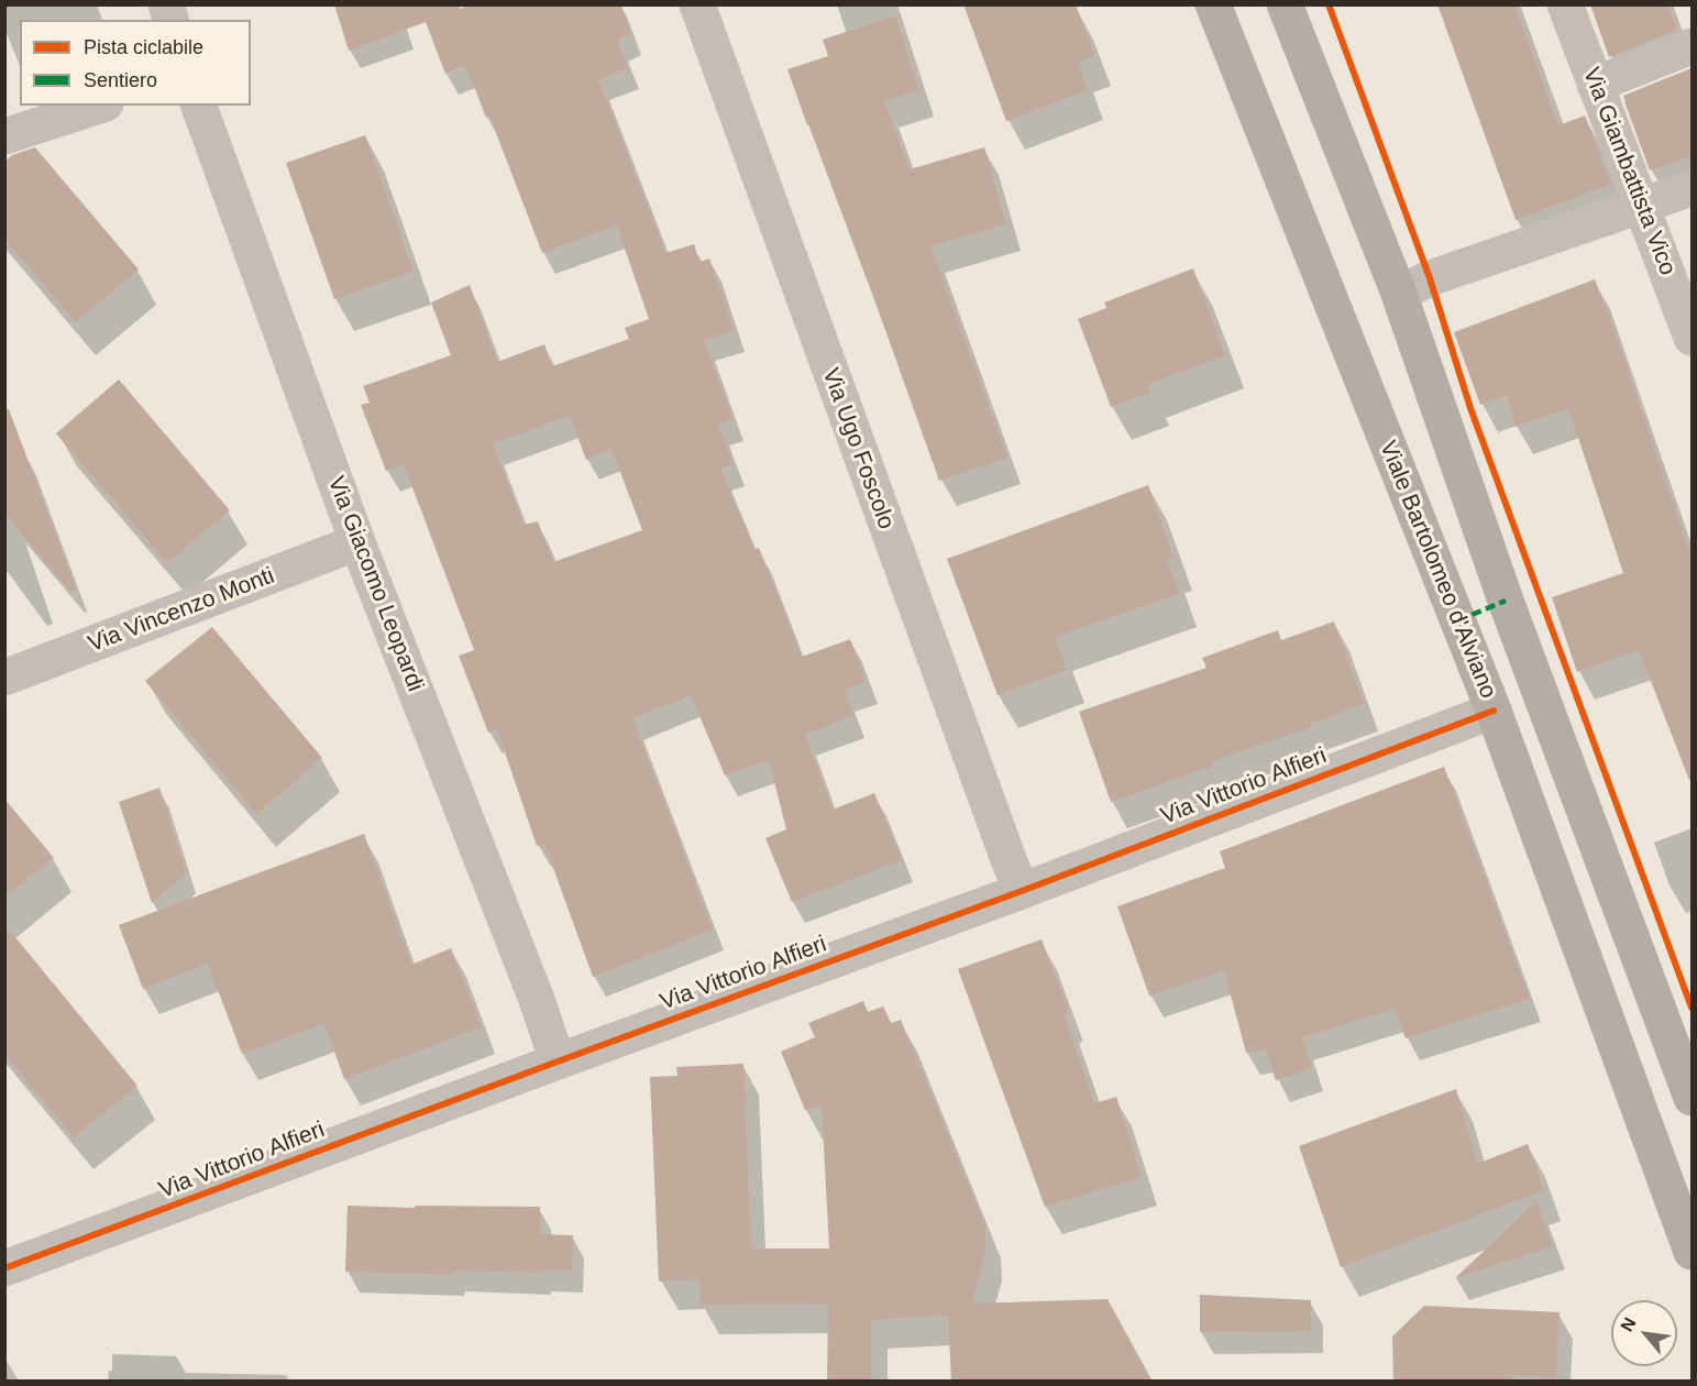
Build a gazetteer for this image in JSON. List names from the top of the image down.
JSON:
{
  "streets": {
    "main road": ["Viale Bartolomeo d'Alviano"],
    "street": [
      "Via Giambattista Vico",
      "Via Ugo Foscolo",
      "Via Giacomo Leopardi",
      "Via Vincenzo Monti",
      "Via Vittorio Alfieri"
    ]
  },
  "crossings": [
    ["Via Ugo Foscolo", "Via Vittorio Alfieri"],
    ["Viale Bartolomeo d'Alviano", "Via Vittorio Alfieri"],
    ["Via Giacomo Leopardi", "Via Vincenzo Monti"],
    ["Via Giacomo Leopardi", "Via Vittorio Alfieri"]
  ],
  "legend": ["Pista ciclabile", "Sentiero"],
  "north": "top left"
}
